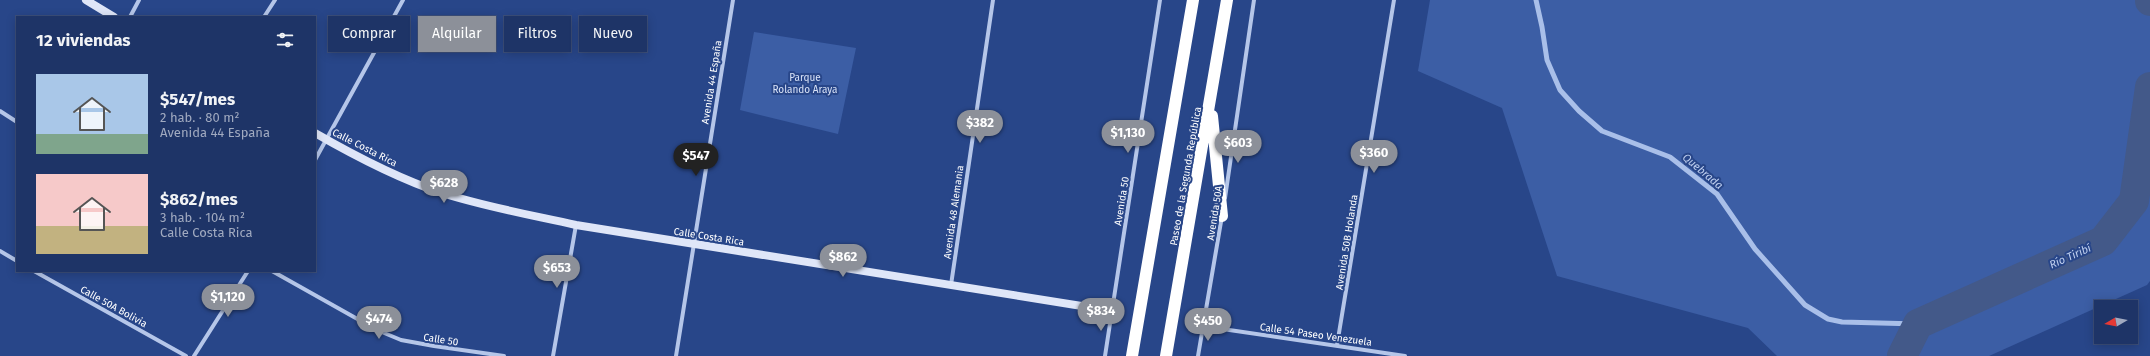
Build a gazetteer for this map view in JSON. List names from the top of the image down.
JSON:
{
  "streets": {
    "highway": ["Paseo de la Segunda República"],
    "main road": ["Calle Costa Rica"],
    "street": [
      "Avenida 44 España",
      "Avenida 50",
      "Avenida 48 Alemania",
      "Avenida 50A",
      "Avenida 50B Holanda",
      "Calle 50A Bolivia",
      "Calle 54 Paseo Venezuela",
      "Calle 50"
    ]
  },
  "crossings": [
    ["Avenida 44 España", "Calle Costa Rica"],
    ["Calle Costa Rica", "Avenida 50"],
    ["Calle Costa Rica", "Avenida 48 Alemania"],
    ["Avenida 50A", "Calle 54 Paseo Venezuela"],
    ["Avenida 50B Holanda", "Calle 54 Paseo Venezuela"]
  ],
  "water": ["Quebrada", "Río Tiribí"],
  "parks": ["Parque Rolando Araya"],
  "north": "left",
  "page": {
    "chip": [
      "Comprar",
      "Alquilar",
      "Filtros",
      "Nuevo"
    ],
    "heading": "12 viviendas",
    "list": [
      {
        "name": "$547/mes",
        "note": "2 hab. · 80 m² · Avenida 44 España"
      },
      {
        "name": "$862/mes",
        "note": "3 hab. · 104 m² · Calle Costa Rica"
      }
    ],
    "price": [
      "$382",
      "$1,130",
      "$603",
      "$360",
      "$547",
      "$628",
      "$862",
      "$653",
      "$1,120",
      "$834",
      "$474",
      "$450"
    ]
  }
}
